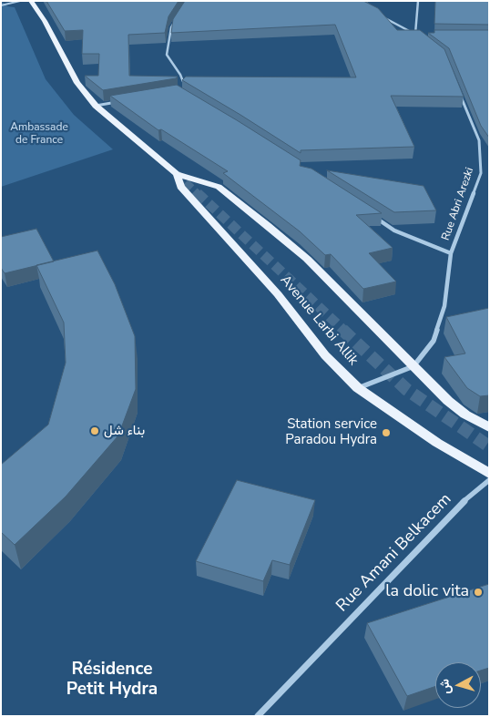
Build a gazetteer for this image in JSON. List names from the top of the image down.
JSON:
{
  "streets": {
    "main road": ["Avenue Larbi Allik"],
    "street": ["Rue Abri Arezki", "Rue Amani Belkacem"]
  },
  "crossings": [
    ["Rue Abri Arezki", "Avenue Larbi Allik"]
  ],
  "districts": ["Résidence Petit Hydra"],
  "parks": ["Ambassade de France"],
  "places": ["بناء شل", "Station service Paradou Hydra", "la dolic vita"],
  "north": "left"
}
